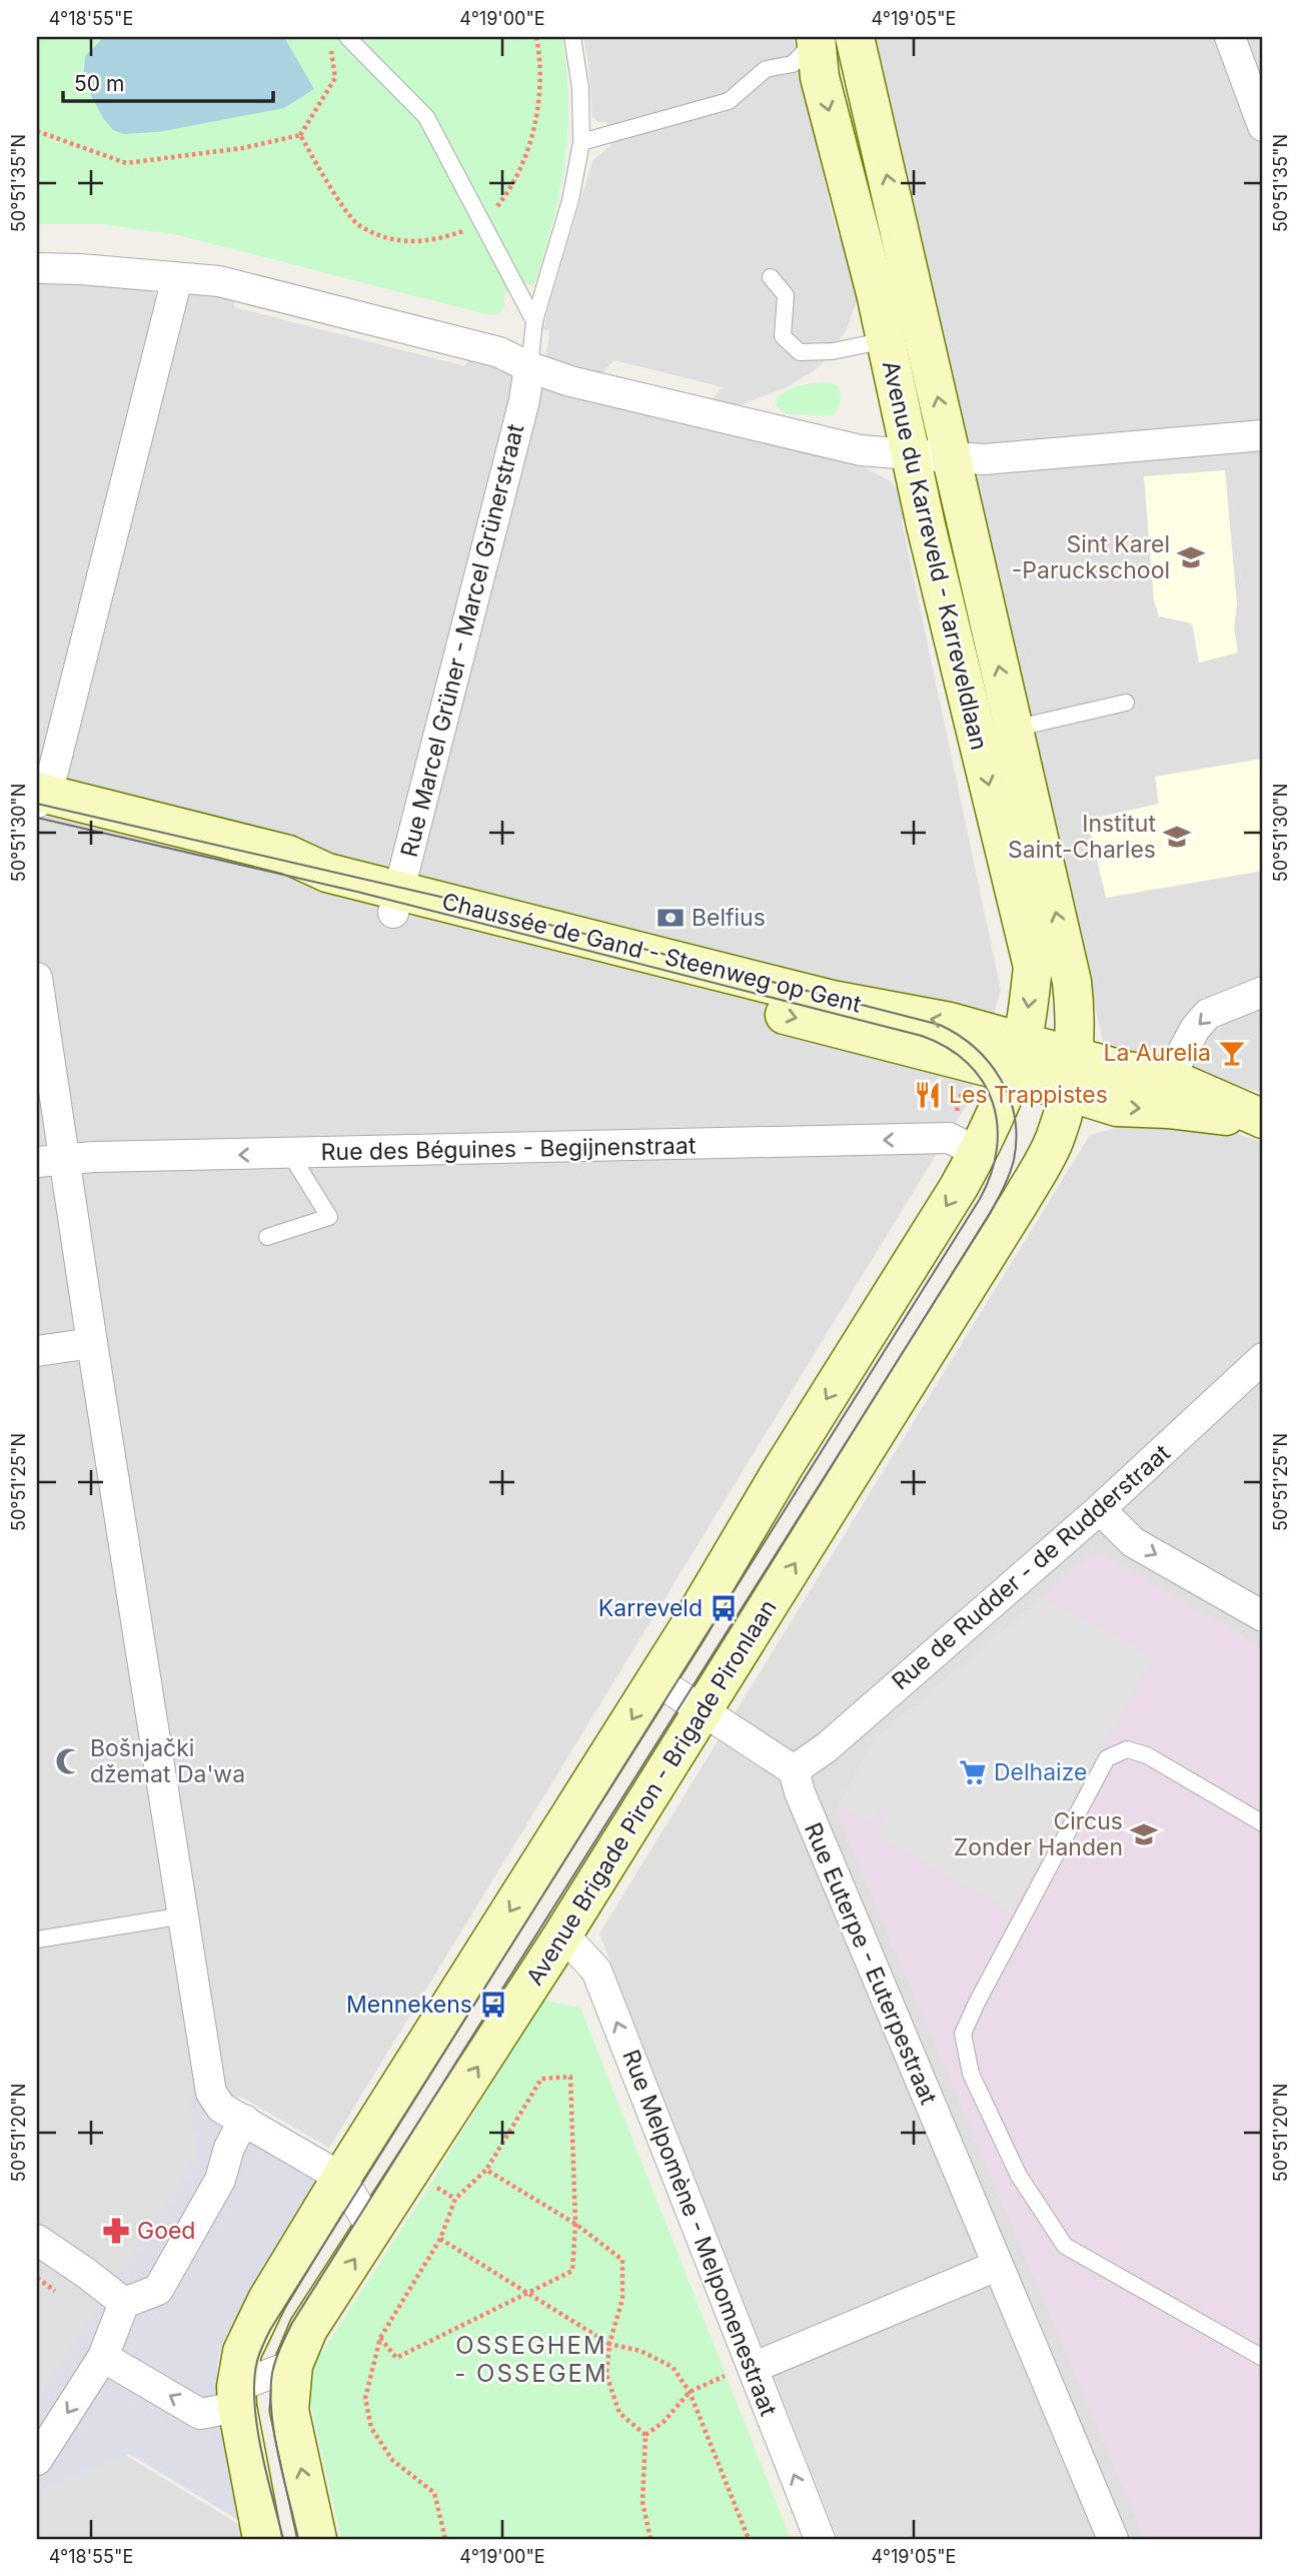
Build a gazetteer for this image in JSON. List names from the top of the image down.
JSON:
{
  "streets": {
    "street": [
      "Avenue du Karreveld - Karreveldlaan",
      "Rue Marcel Grüner - Marcel Grünerstraat",
      "Chaussée de Gand - Steenweg op Gent",
      "Rue des Béguines - Begijnenstraat",
      "Rue de Rudder - de Rudderstraat",
      "Avenue Brigade Piron - Brigade Pironlaan",
      "Rue Euterpe - Euterpestraat",
      "Rue Melpomène - Melpomenestraat"
    ]
  },
  "crossings": [
    ["Avenue du Karreveld - Karreveldlaan", "Chaussée de Gand - Steenweg op Gent"],
    ["Avenue du Karreveld - Karreveldlaan", "Avenue Brigade Piron - Brigade Pironlaan"],
    ["Rue Marcel Grüner - Marcel Grünerstraat", "Chaussée de Gand - Steenweg op Gent"],
    ["Chaussée de Gand - Steenweg op Gent", "Avenue Brigade Piron - Brigade Pironlaan"],
    ["Rue de Rudder - de Rudderstraat", "Rue Euterpe - Euterpestraat"],
    ["Avenue Brigade Piron - Brigade Pironlaan", "Rue Melpomène - Melpomenestraat"]
  ],
  "one_way": ["Rue des Béguines - Begijnenstraat", "Rue Melpomène - Melpomenestraat"],
  "districts": ["OSSEGHEM - OSSEGEM"],
  "places": {
    "school or university": ["Sint Karel -Paruckschool", "Institut Saint-Charles", "Circus Zonder Handen"],
    "bank": ["Belfius"],
    "bar": ["La Aurelia"],
    "restaurant": ["Les Trappistes"],
    "bus stop": ["Karreveld", "Mennekens"],
    "mosque": ["Bošnjački džemat Da'wa"],
    "supermarket": ["Delhaize"],
    "pharmacy": ["Goed"]
  },
  "scale_bar": "50 m",
  "coordinates": [
    "4°18'55\"E",
    "4°19'00\"E",
    "4°19'05\"E",
    "50°51'35\"N",
    "50°51'30\"N",
    "50°51'25\"N",
    "50°51'20\"N"
  ]
}
